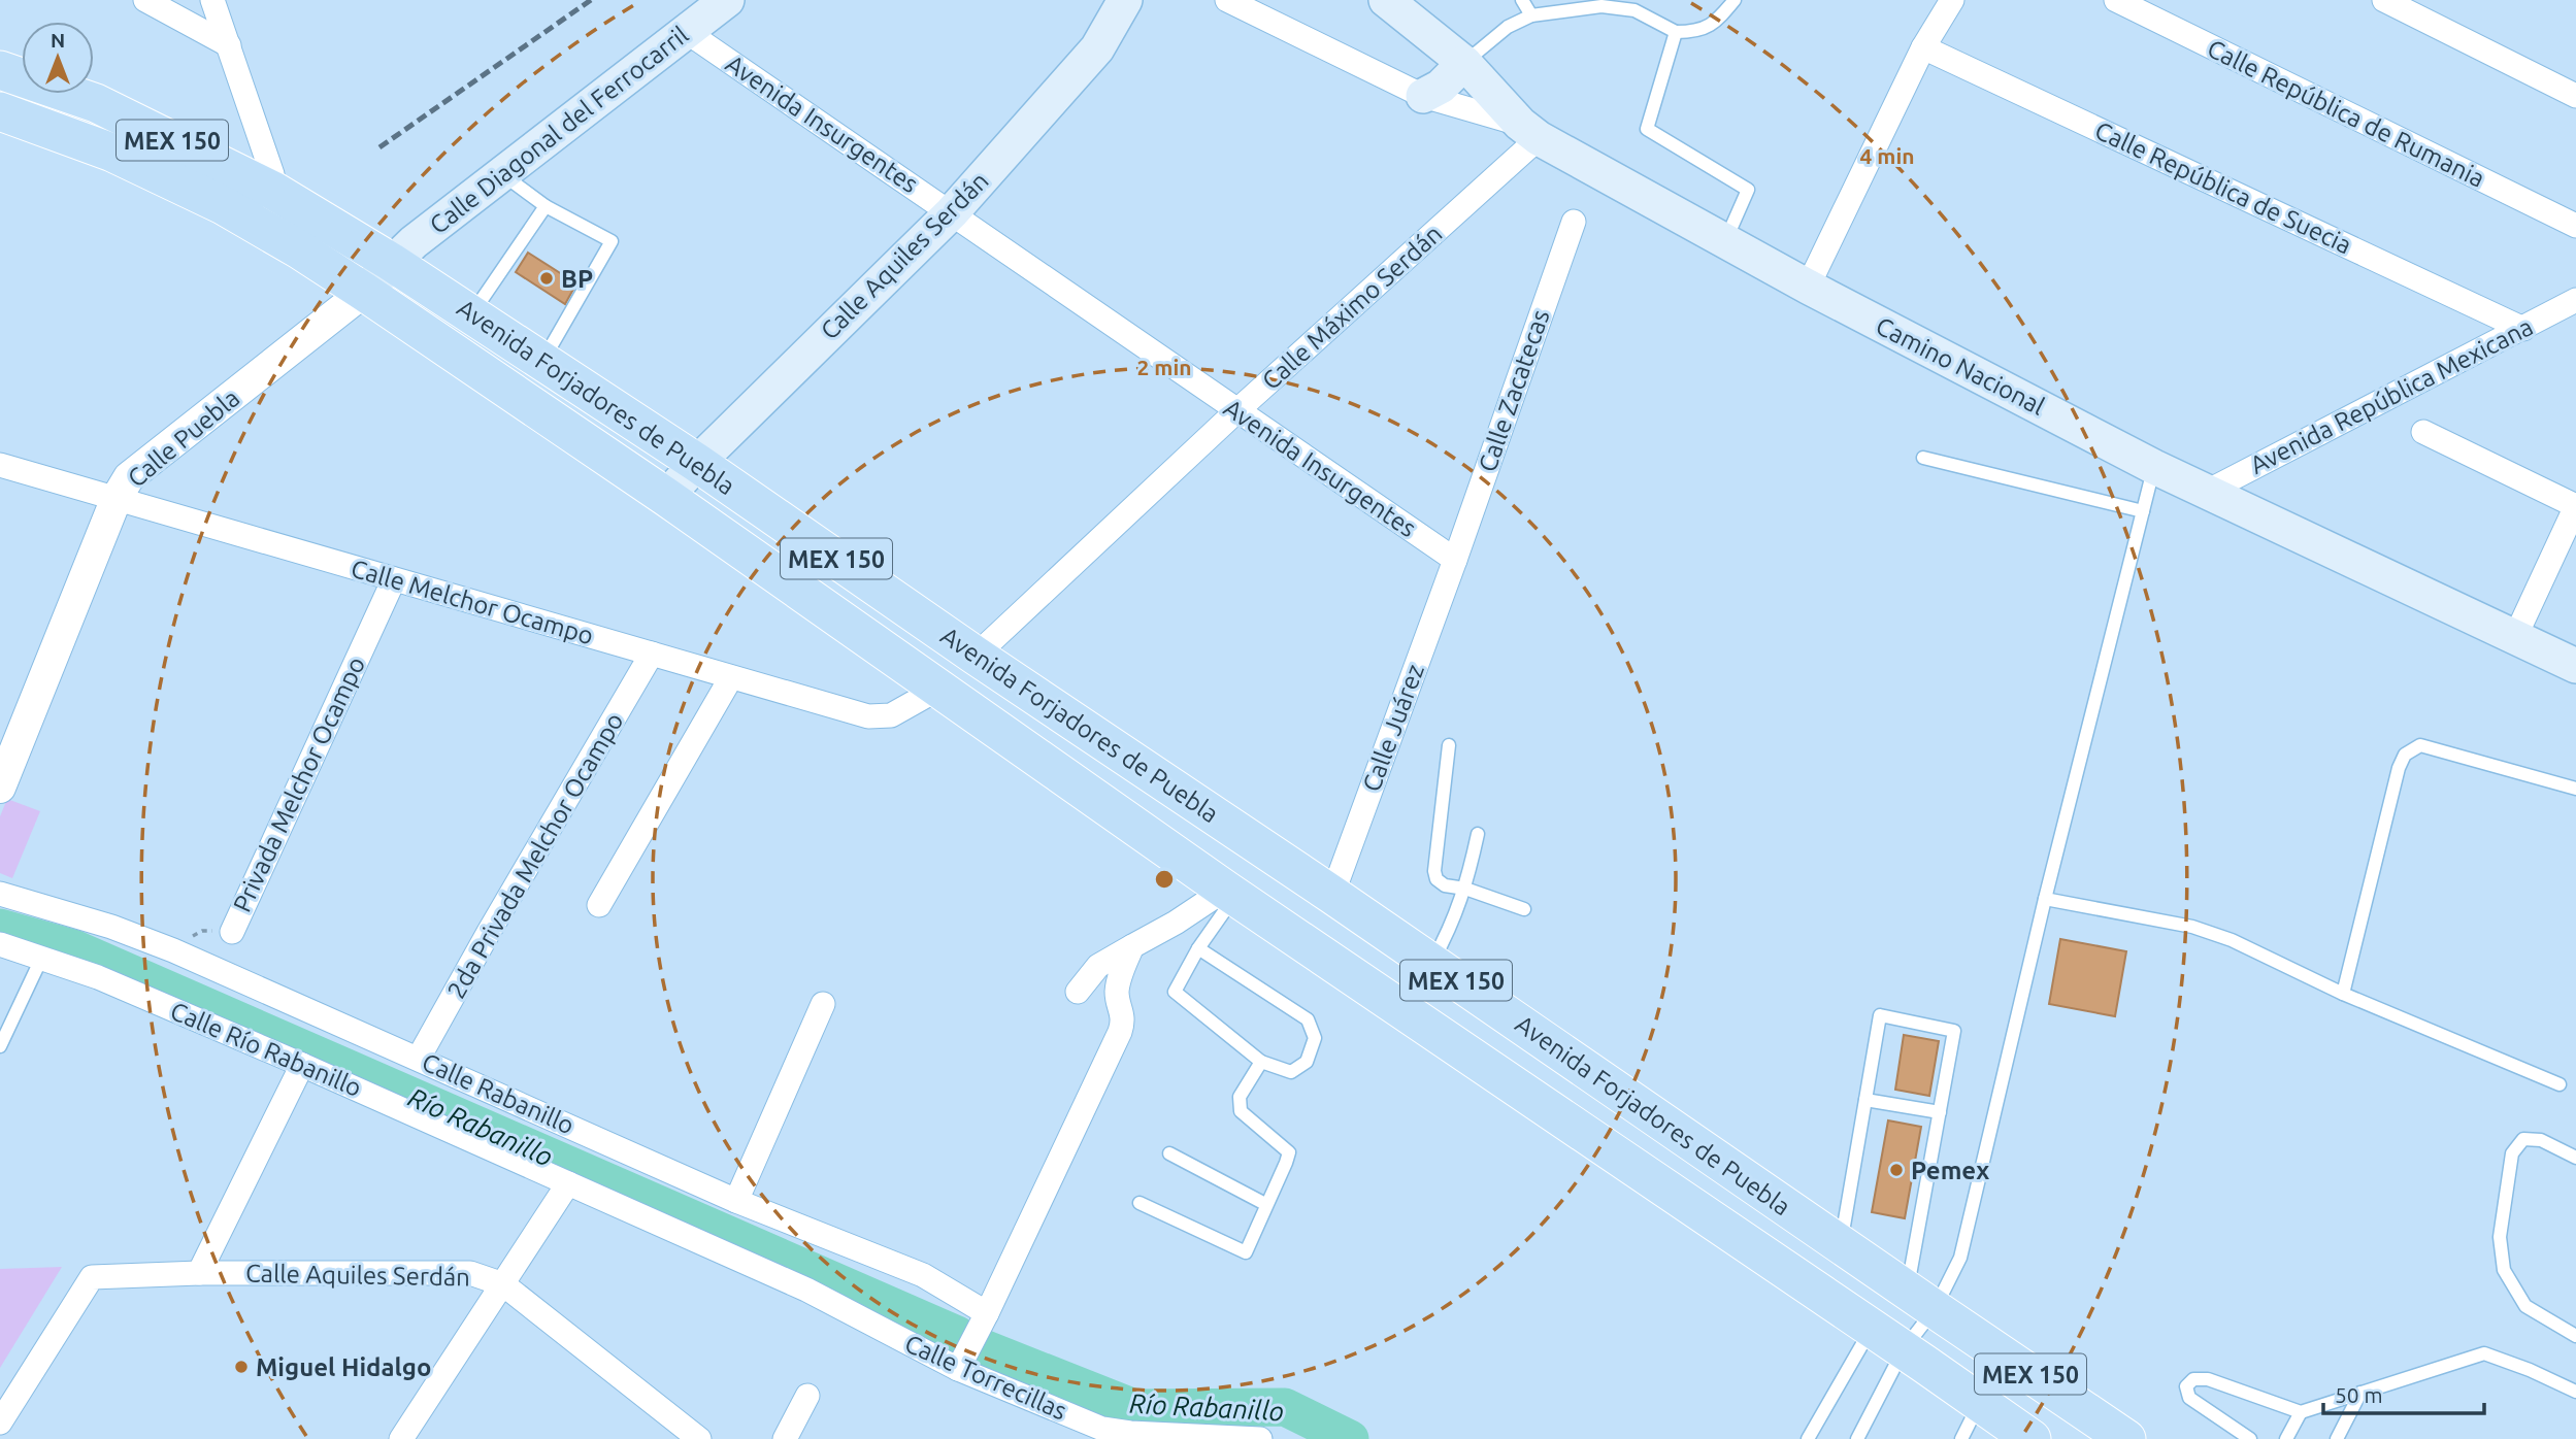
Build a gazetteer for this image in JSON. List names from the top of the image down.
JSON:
{
  "streets": {
    "main road": [
      "Calle Diagonal del Ferrocarril",
      "MEX 150",
      "Calle Aquiles Serdán",
      "Camino Nacional",
      "Avenida Forjadores de Puebla",
      "Calle Puebla"
    ],
    "street": [
      "Calle República de Rumania",
      "Avenida Insurgentes",
      "Calle República de Suecia",
      "Calle Máximo Serdán",
      "Calle Zacatecas",
      "Avenida República Mexicana",
      "Calle Melchor Ocampo",
      "Calle Juárez",
      "Privada Melchor Ocampo",
      "2da Privada Melchor Ocampo",
      "Calle Río Rabanillo",
      "Calle Rabanillo",
      "Calle Torrecillas"
    ]
  },
  "crossings": [
    ["Avenida Insurgentes", "Calle Diagonal del Ferrocarril"],
    ["Avenida Insurgentes", "Calle Aquiles Serdán"],
    ["Avenida Insurgentes", "Calle Máximo Serdán"],
    ["Avenida Insurgentes", "Calle Zacatecas"],
    ["Avenida Insurgentes", "Calle Juárez"],
    ["Calle Diagonal del Ferrocarril", "Avenida Forjadores de Puebla"],
    ["Calle Diagonal del Ferrocarril", "Calle Puebla"],
    ["Calle República de Suecia", "Avenida República Mexicana"],
    ["Calle Aquiles Serdán", "Avenida Forjadores de Puebla"],
    ["Calle Máximo Serdán", "Camino Nacional"],
    ["Calle Máximo Serdán", "Avenida Forjadores de Puebla"],
    ["Camino Nacional", "Avenida República Mexicana"],
    ["Calle Zacatecas", "Calle Juárez"],
    ["Avenida Forjadores de Puebla", "Calle Puebla"],
    ["Avenida Forjadores de Puebla", "Calle Melchor Ocampo"],
    ["Avenida Forjadores de Puebla", "Calle Juárez"],
    ["Calle Puebla", "Calle Melchor Ocampo"],
    ["Calle Melchor Ocampo", "Privada Melchor Ocampo"],
    ["Calle Melchor Ocampo", "2da Privada Melchor Ocampo"],
    ["Privada Melchor Ocampo", "Calle Rabanillo"],
    ["2da Privada Melchor Ocampo", "Calle Rabanillo"],
    ["Calle Río Rabanillo", "Calle Torrecillas"]
  ],
  "water": ["Río Rabanillo"],
  "places": ["BP", "Pemex", "Miguel Hidalgo"],
  "scale_bar": "50 m",
  "north": "top",
  "rings": ["4 min", "2 min"]
}
